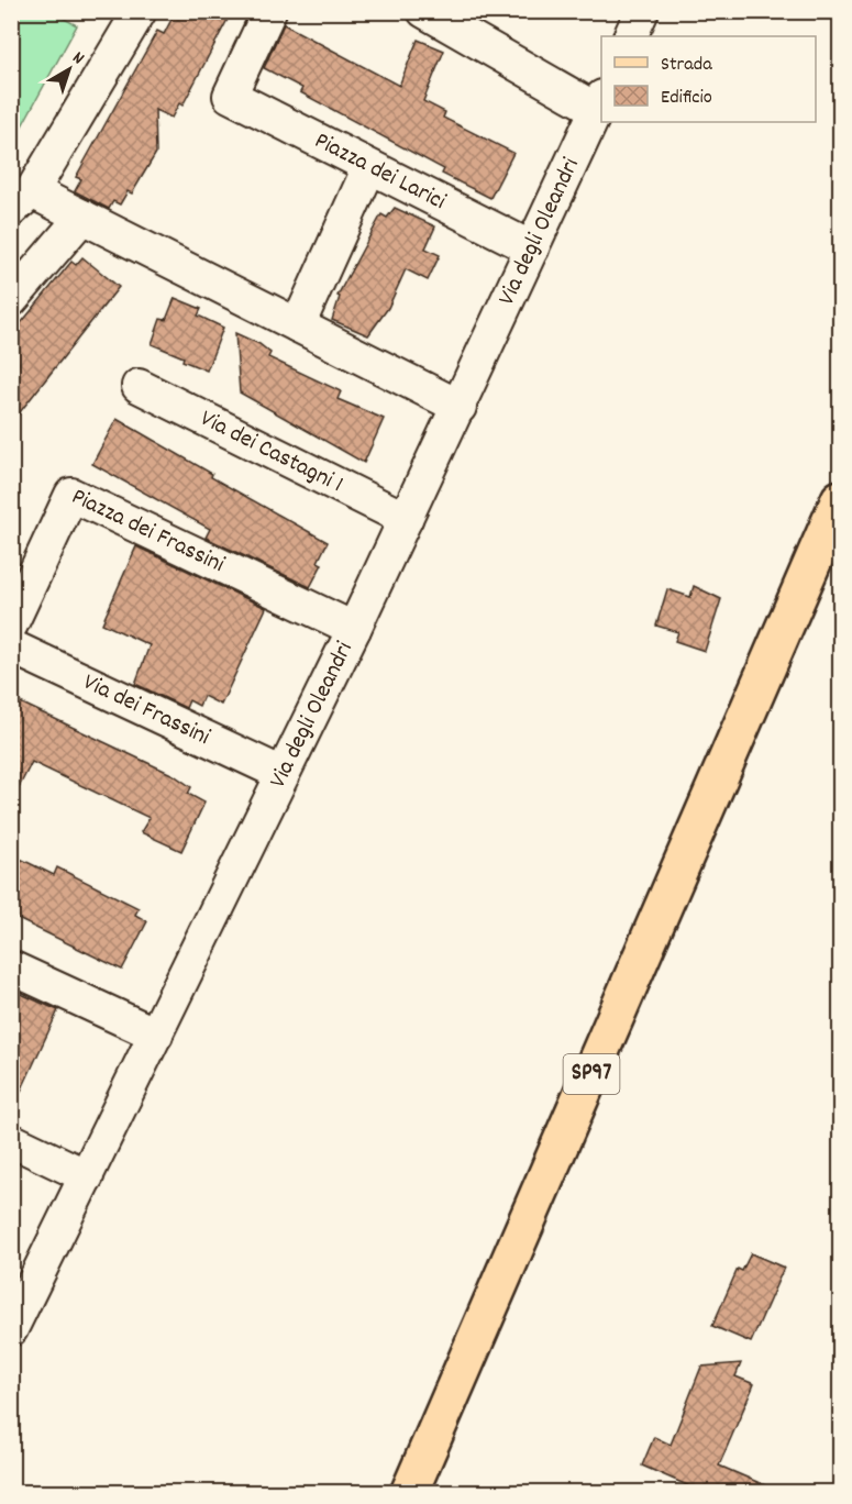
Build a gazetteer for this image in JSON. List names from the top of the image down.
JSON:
{
  "streets": {
    "main road": ["SP97"],
    "street": [
      "Piazza dei Larici",
      "Via degli Oleandri",
      "Via dei Castagni 1",
      "Piazza dei Frassini",
      "Via dei Frassini"
    ]
  },
  "crossings": [
    ["Piazza dei Larici", "Via degli Oleandri"],
    ["Via degli Oleandri", "Via dei Castagni 1"],
    ["Via degli Oleandri", "Piazza dei Frassini"],
    ["Via degli Oleandri", "Via dei Frassini"]
  ],
  "legend": ["Strada", "Edificio"],
  "north": "top right"
}
